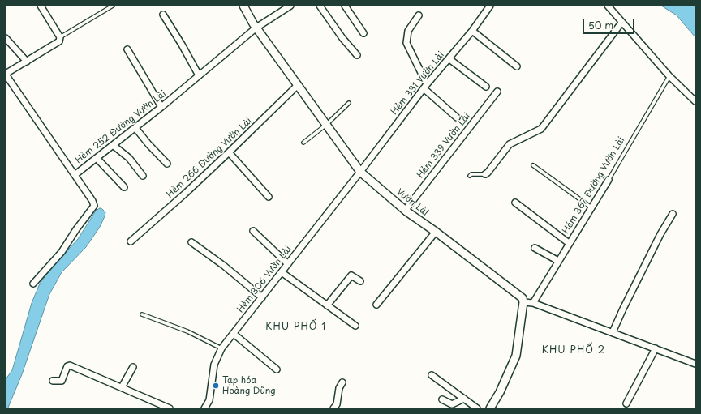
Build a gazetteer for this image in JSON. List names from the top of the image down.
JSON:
{
  "streets": {
    "main road": ["Vườn Lài"],
    "street": [
      "Hẻm 331 Vườn Lài",
      "Hẻm 252 Đường Vườn Lài",
      "Hẻm 339 Vườn Lài",
      "Hẻm 266 Đường Vườn Lài",
      "Hẻm 367 Đường Vườn Lài",
      "Hẻm 306 Vườn Lài"
    ]
  },
  "crossings": [
    ["Hẻm 331 Vườn Lài", "Vườn Lài"],
    ["Hẻm 331 Vườn Lài", "Hẻm 306 Vườn Lài"],
    ["Hẻm 252 Đường Vườn Lài", "Vườn Lài"],
    ["Hẻm 339 Vườn Lài", "Vườn Lài"],
    ["Hẻm 266 Đường Vườn Lài", "Vườn Lài"],
    ["Vườn Lài", "Hẻm 306 Vườn Lài"]
  ],
  "districts": ["KHU PHỐ 1", "KHU PHỐ 2"],
  "places": ["Tạp hóa Hoàng Dũng"],
  "scale_bar": "50 m"
}
